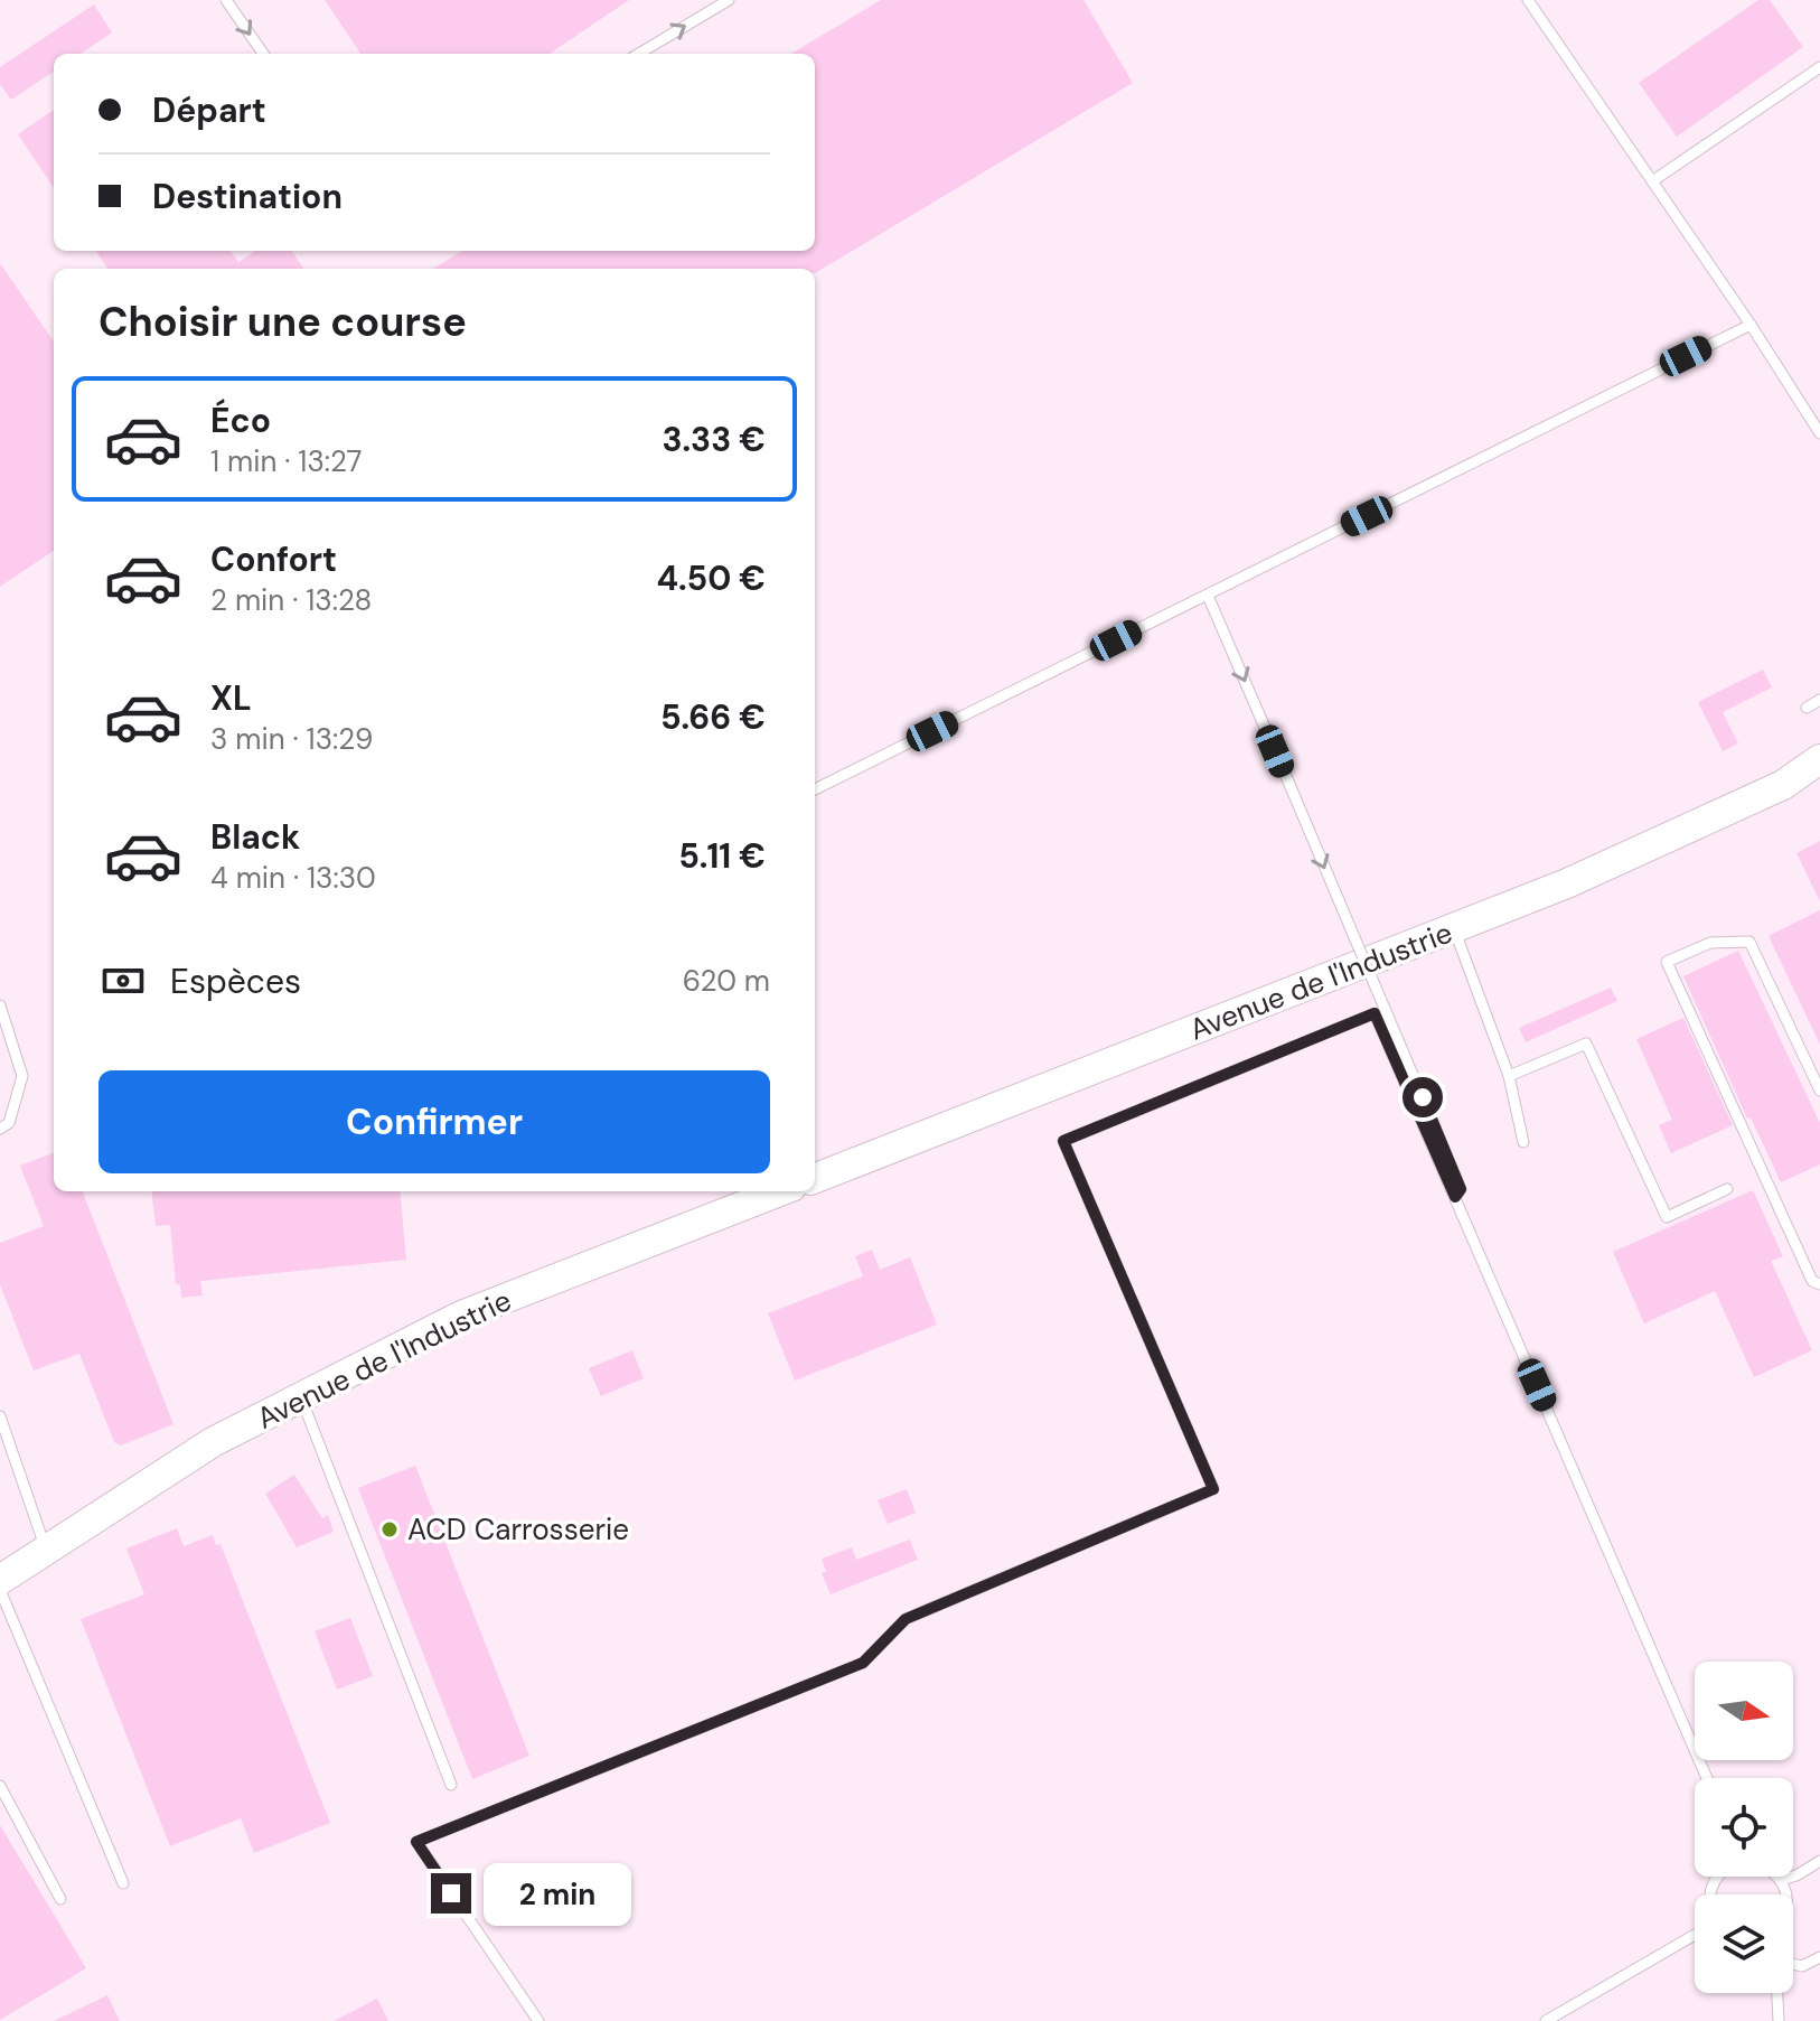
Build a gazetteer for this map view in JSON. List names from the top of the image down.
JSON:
{
  "streets": {
    "street": ["Avenue de l'Industrie"]
  },
  "places": ["ACD Carrosserie"],
  "north": "right",
  "page": {
    "banner": ["Départ", "Destination"],
    "heading": "Choisir une course",
    "list": [
      {
        "name": "Éco",
        "note": "1 min · 13:27",
        "value": "3.33 €"
      },
      {
        "name": "Confort",
        "note": "2 min · 13:28",
        "value": "4.50 €"
      },
      {
        "name": "XL",
        "note": "3 min · 13:29",
        "value": "5.66 €"
      },
      {
        "name": "Black",
        "note": "4 min · 13:30",
        "value": "5.11 €"
      }
    ],
    "pay": ["Espèces", "620 m"],
    "buttons": "Confirmer",
    "bubble": "2 min"
  }
}
